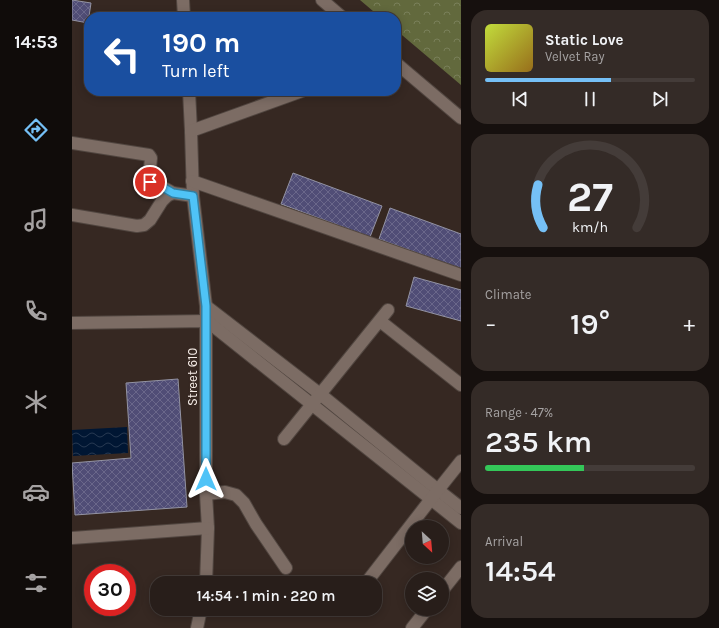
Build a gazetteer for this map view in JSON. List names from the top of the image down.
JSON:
{
  "streets": {
    "street": ["Street 610"]
  },
  "north": "bottom right",
  "page": {
    "tabs": "14:53",
    "turn": ["190 m", "Turn left"],
    "song": ["Static Love", "Velvet Ray"],
    "tile": [
      "Climate",
      ["Range · 47%", "235 km"],
      ["Arrival", "14:54"]
    ],
    "heat": ["−", "19°", "+"],
    "limit": "30",
    "trip": "14:54 · 1 min · 220 m",
    "gauge": ["27", "km/h"]
  }
}
